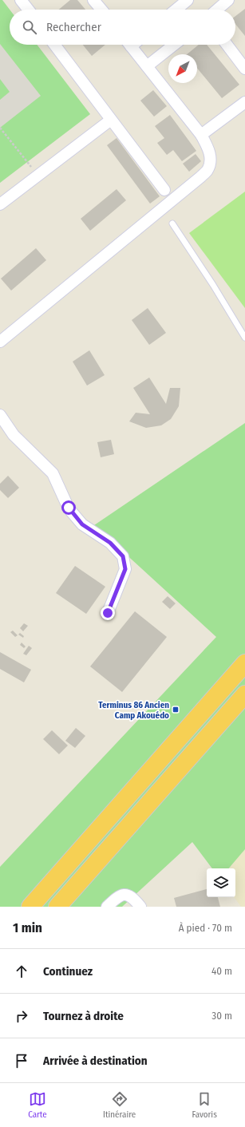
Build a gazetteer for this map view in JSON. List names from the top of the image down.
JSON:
{
  "places": {
    "transit": ["Terminus 86 Ancien Camp Akouédo"]
  },
  "north": "bottom left",
  "page": {
    "search": "Rechercher",
    "heading": ["1 min", "À pied · 70 m"],
    "list": [
      ["Continuez", "40 m"],
      ["Tournez à droite", "30 m"],
      "Arrivée à destination"
    ],
    "nav": ["Carte", "Itinéraire", "Favoris"]
  }
}
